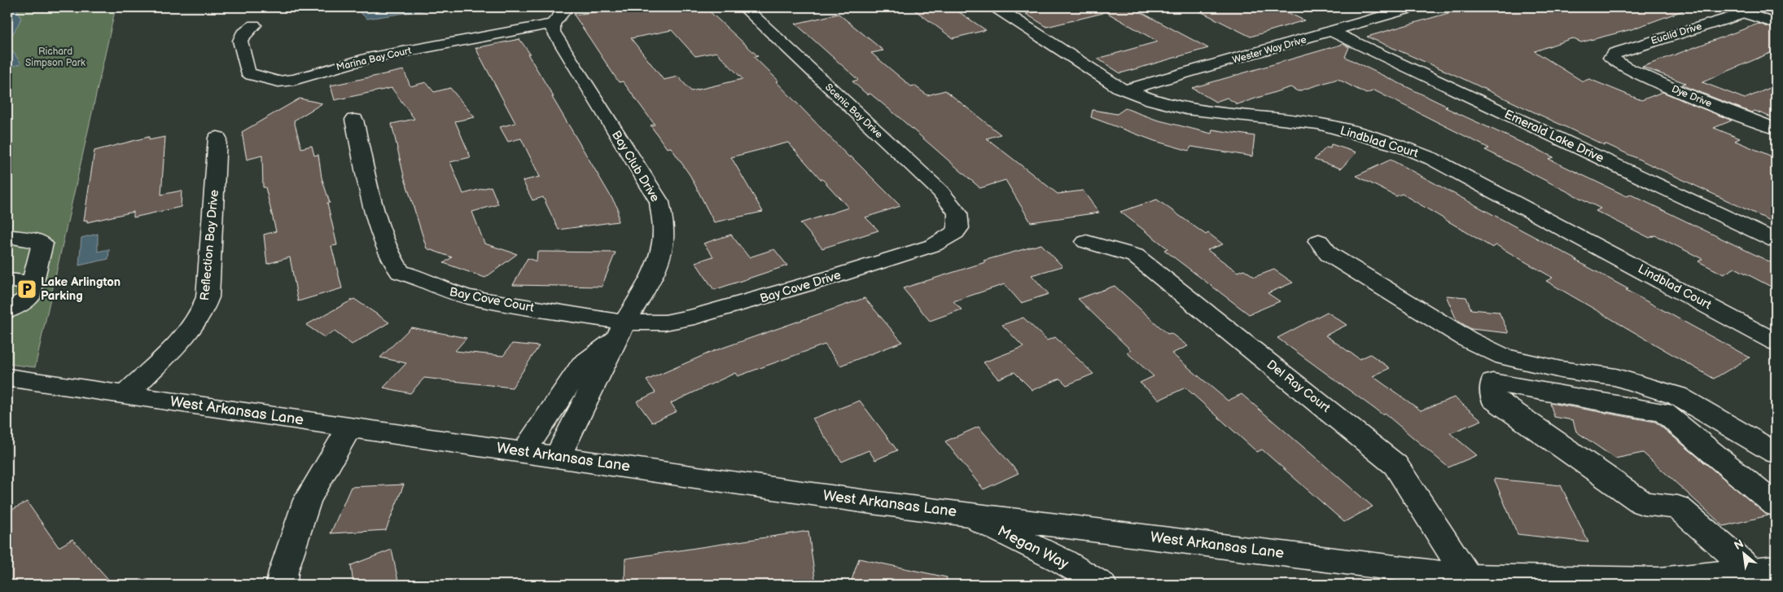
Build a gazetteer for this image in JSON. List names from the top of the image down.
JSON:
{
  "streets": {
    "street": [
      "Euclid Drive",
      "Wester Way Drive",
      "Marina Bay Court",
      "Dye Drive",
      "Scenic Bay Drive",
      "Emerald Lake Drive",
      "Lindblad Court",
      "Bay Club Drive",
      "Reflection Bay Drive",
      "Bay Cove Drive",
      "Bay Cove Court",
      "Del Ray Court",
      "West Arkansas Lane",
      "Megan Way"
    ]
  },
  "crossings": [
    ["Euclid Drive", "Dye Drive"],
    ["Wester Way Drive", "Emerald Lake Drive"],
    ["Wester Way Drive", "Lindblad Court"],
    ["Marina Bay Court", "Bay Club Drive"],
    ["Scenic Bay Drive", "Bay Cove Drive"],
    ["Bay Club Drive", "Bay Cove Drive"],
    ["Bay Club Drive", "Bay Cove Court"],
    ["Bay Club Drive", "West Arkansas Lane"],
    ["Reflection Bay Drive", "West Arkansas Lane"],
    ["Bay Cove Drive", "Bay Cove Court"],
    ["Del Ray Court", "West Arkansas Lane"],
    ["West Arkansas Lane", "Megan Way"]
  ],
  "parks": ["Richard Simpson Park"],
  "places": {
    "parking": ["Lake Arlington Parking"]
  },
  "north": "top left"
}
